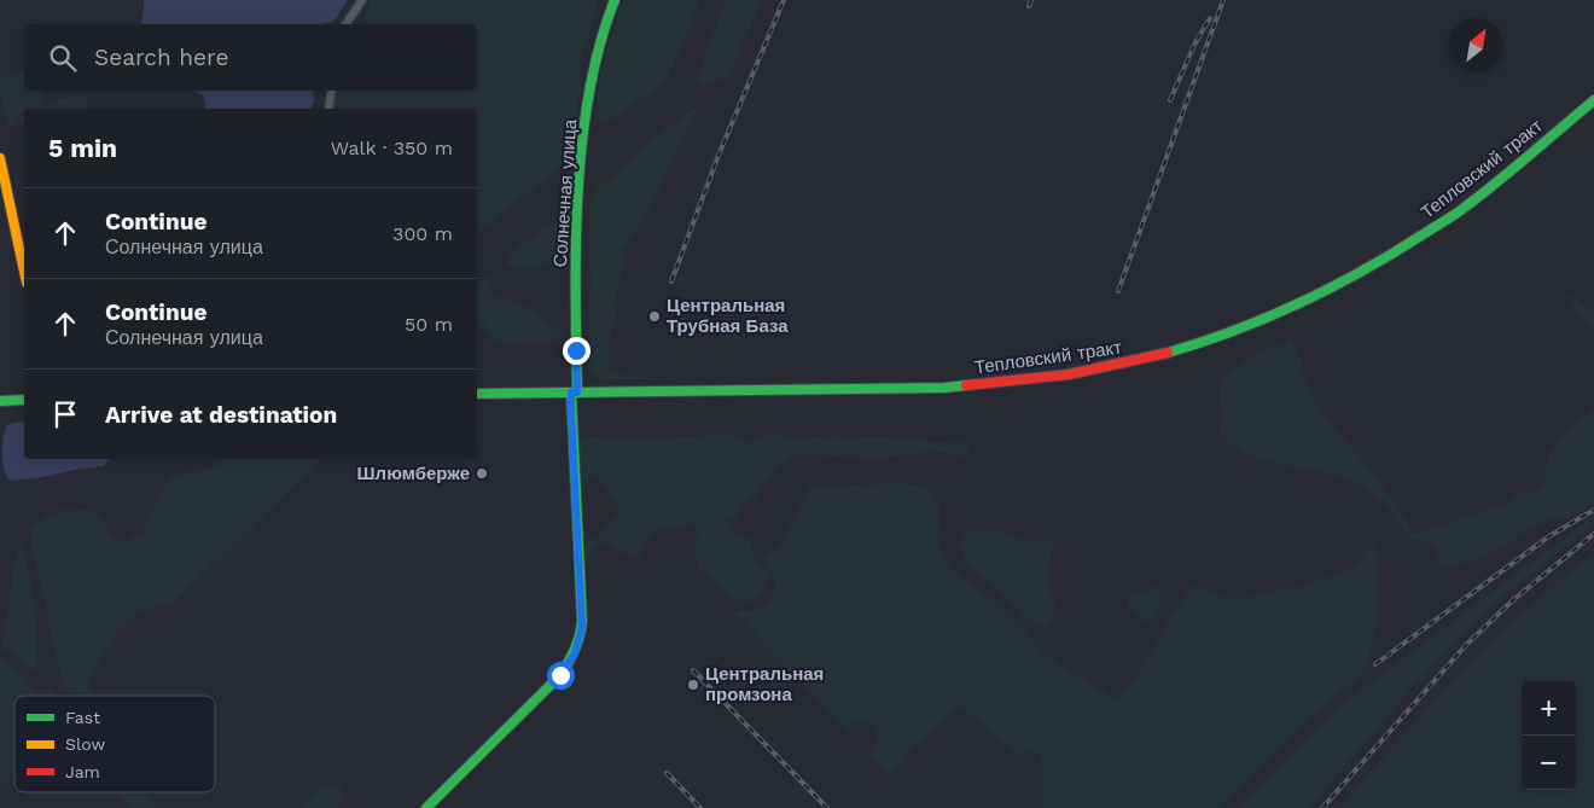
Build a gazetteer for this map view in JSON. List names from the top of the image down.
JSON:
{
  "streets": {
    "main road": ["Тепловский тракт", "Солнечная улица"]
  },
  "crossings": [
    ["Тепловский тракт", "Солнечная улица"]
  ],
  "places": ["Центральная Трубная База", "Шлюмберже", "Центральная промзона"],
  "legend": ["Fast", "Slow", "Jam"],
  "north": "top right",
  "page": {
    "search": "Search here",
    "heading": ["5 min", "Walk · 350 m"],
    "list": [
      ["Continue", "Солнечная улица", "300 m"],
      ["Continue", "Солнечная улица", "50 m"],
      "Arrive at destination"
    ],
    "map_buttons": ["+", "−"]
  }
}
